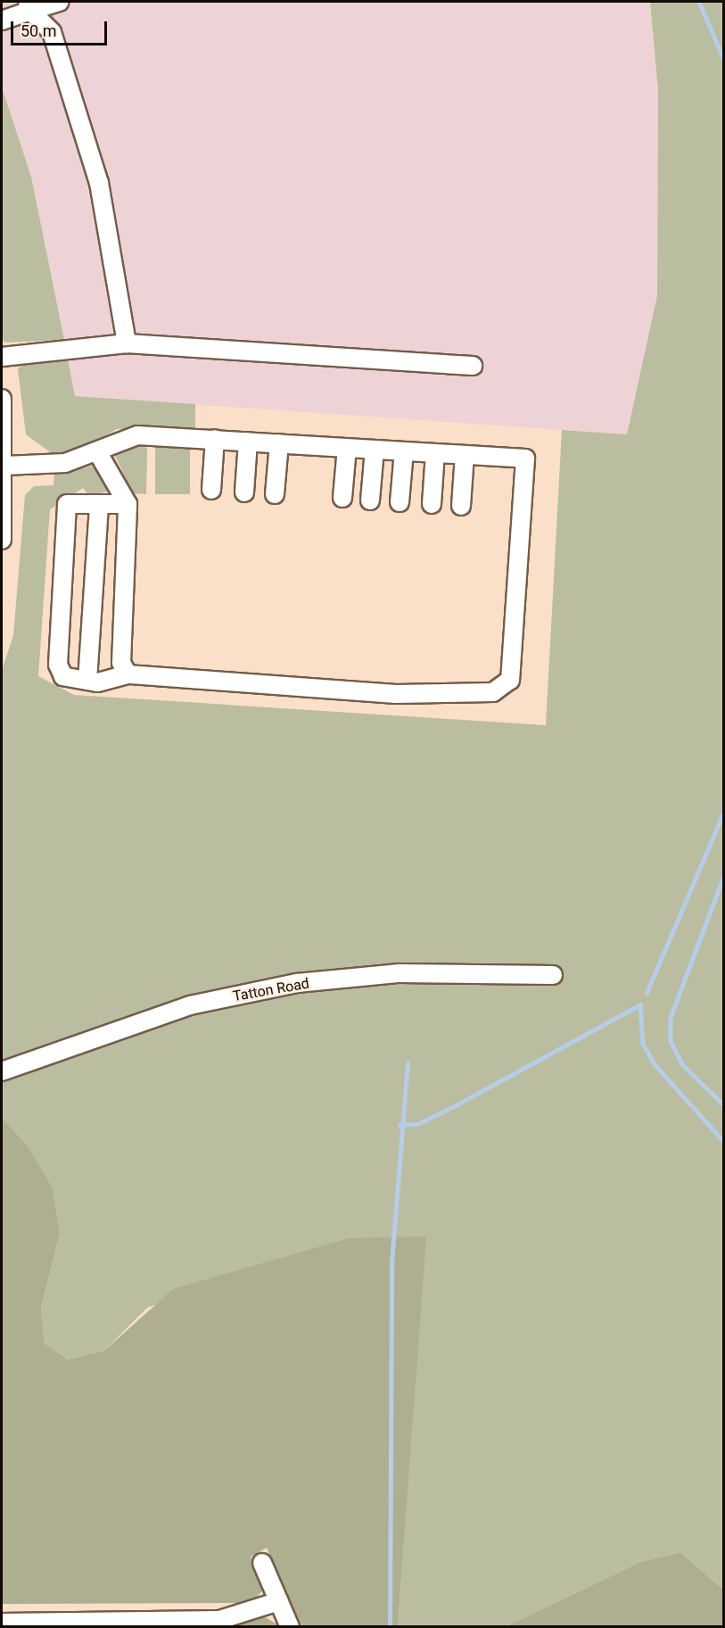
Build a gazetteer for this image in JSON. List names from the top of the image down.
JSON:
{
  "streets": {
    "street": ["Tatton Road"]
  },
  "scale_bar": "50 m"
}
